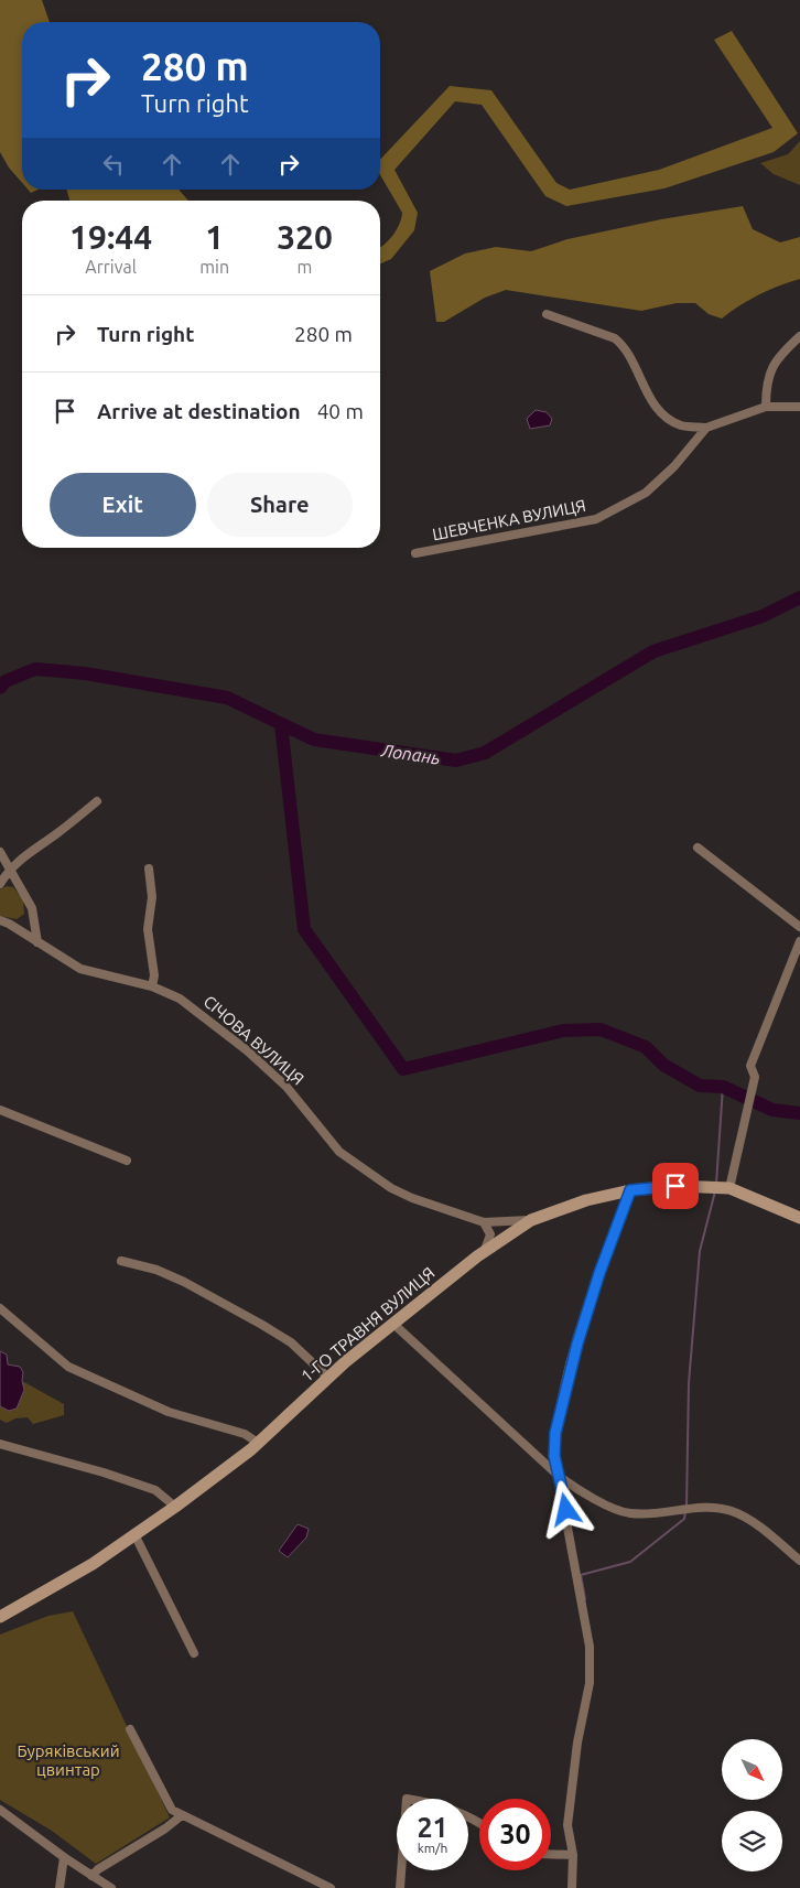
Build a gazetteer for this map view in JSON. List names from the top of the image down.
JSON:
{
  "streets": {
    "street": ["ШЕВЧЕНКА ВУЛИЦЯ", "СІЧОВА ВУЛИЦЯ", "1-ГО ТРАВНЯ ВУЛИЦЯ"]
  },
  "crossings": [
    ["СІЧОВА ВУЛИЦЯ", "1-ГО ТРАВНЯ ВУЛИЦЯ"]
  ],
  "water": ["Лопань"],
  "parks": ["Буряківський цвинтар"],
  "north": "bottom right",
  "page": {
    "turn": ["280 m", "Turn right"],
    "eta": [
      "19:44",
      "Arrival",
      "1",
      "min",
      "320",
      "m"
    ],
    "list": [
      {
        "name": "Turn right",
        "value": "280 m"
      },
      {
        "name": "Arrive at destination",
        "value": "40 m"
      }
    ],
    "buttons": ["Exit", "Share"],
    "speed": "21 km/h",
    "limit": "30"
  }
}
